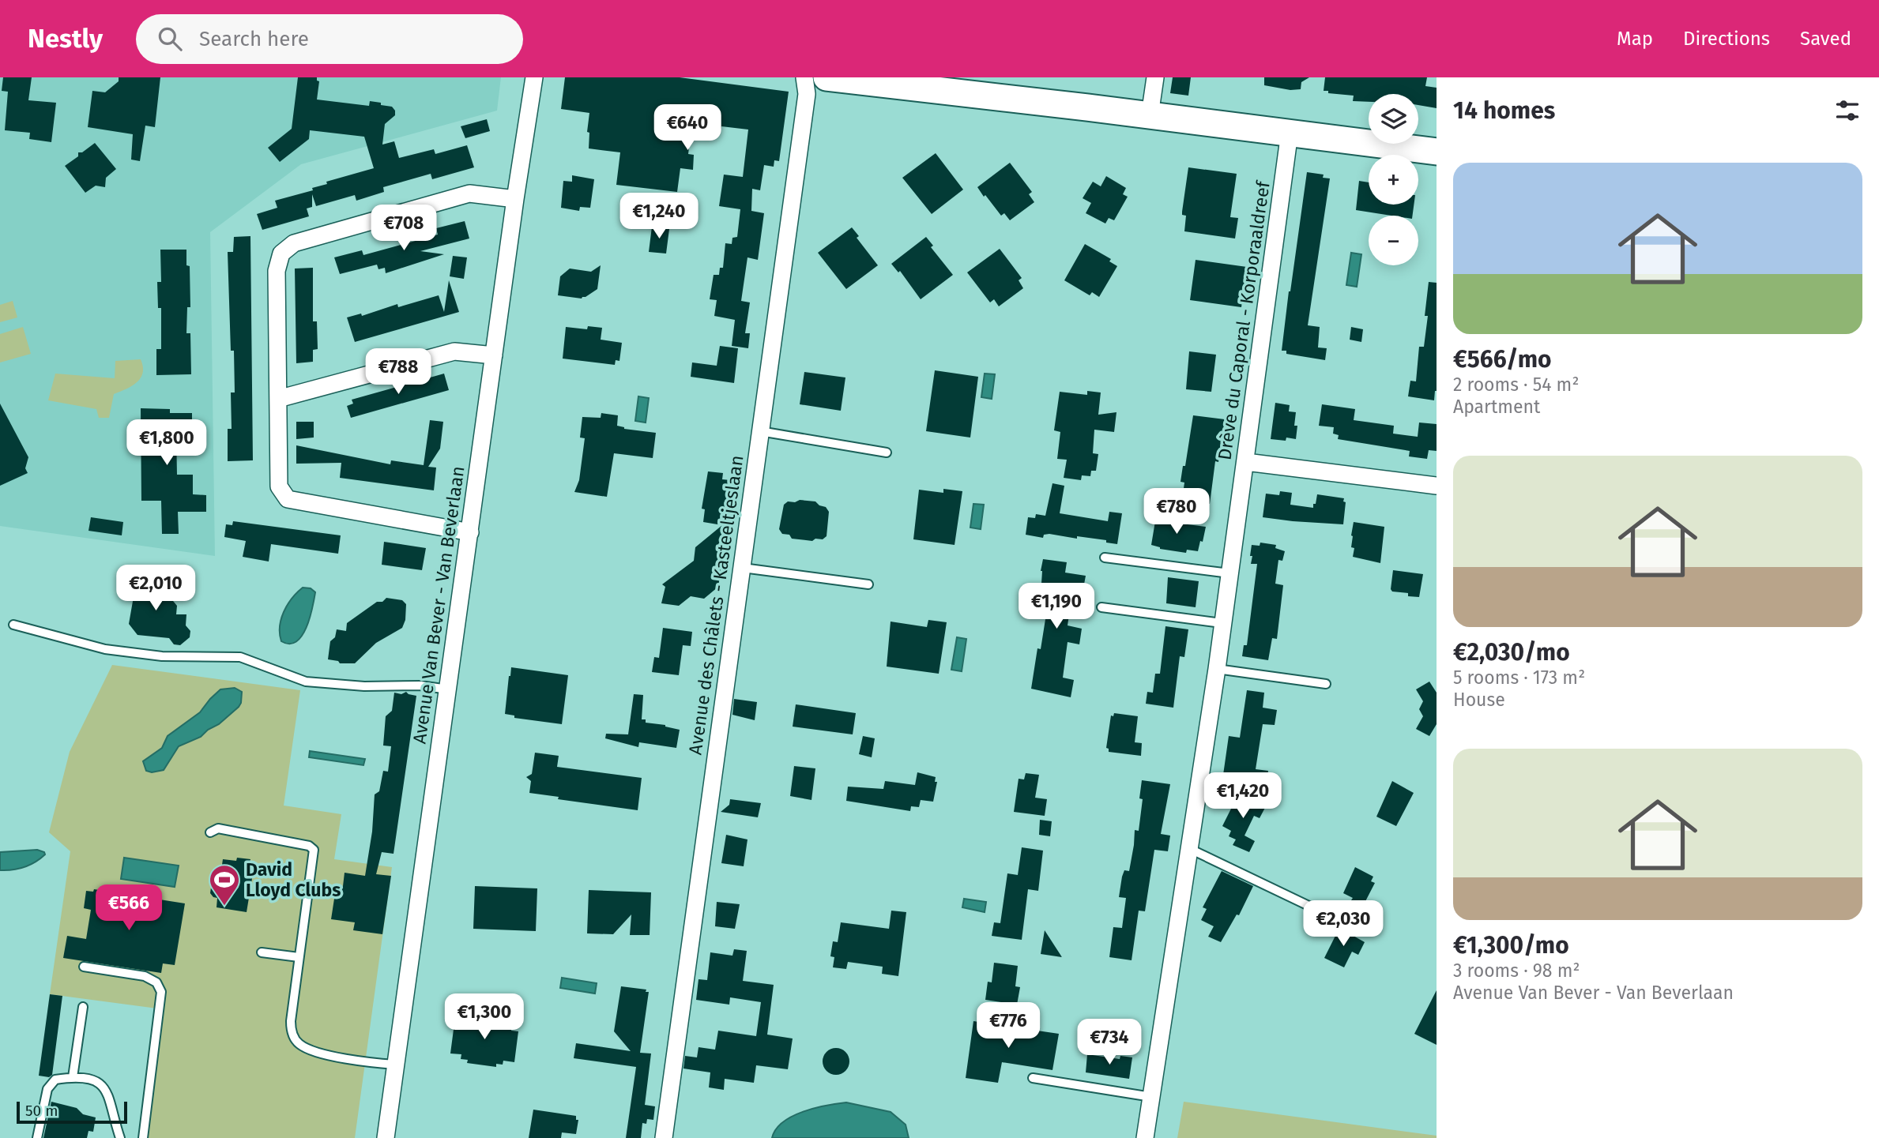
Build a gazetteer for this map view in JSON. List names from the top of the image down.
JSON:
{
  "streets": {
    "street": ["Drève du Caporal - Korporaaldreef", "Avenue Van Bever - Van Beverlaan", "Avenue des Châlets - Kasteeltjeslaan"]
  },
  "places": {
    "sports": ["David Lloyd Clubs"]
  },
  "scale_bar": "50 m",
  "page": {
    "header": "Nestly",
    "search": "Search here",
    "nav": ["Map", "Directions", "Saved"],
    "heading": "14 homes",
    "map_buttons": ["+", "−"],
    "price": [
      "€640",
      "€1,240",
      "€708",
      "€788",
      "€1,800",
      "€780",
      "€2,010",
      "€1,190",
      "€1,420",
      "€566",
      "€2,030",
      "€1,300",
      "€776",
      "€734"
    ],
    "list": [
      {
        "name": "€566/mo",
        "note": "2 rooms · 54 m² · Apartment"
      },
      {
        "name": "€2,030/mo",
        "note": "5 rooms · 173 m² · House"
      },
      {
        "name": "€1,300/mo",
        "note": "3 rooms · 98 m² · Avenue Van Bever - Van Beverlaan"
      }
    ],
    "scale": "50 m"
  }
}
